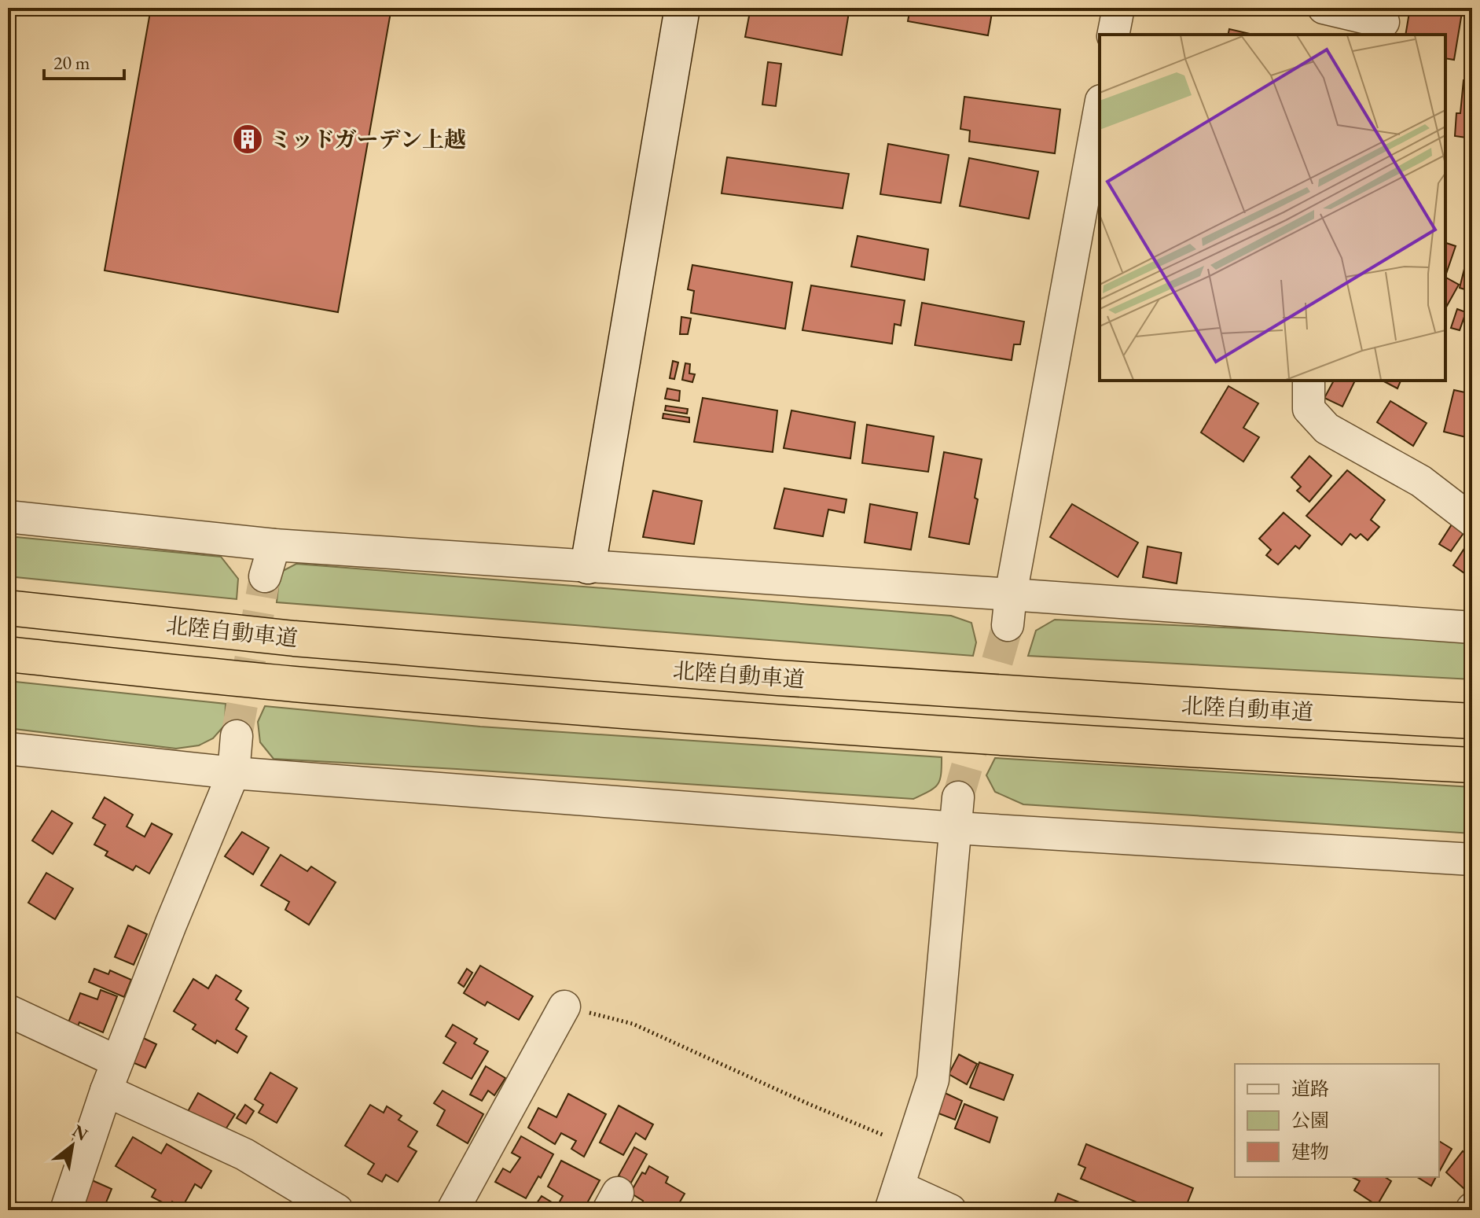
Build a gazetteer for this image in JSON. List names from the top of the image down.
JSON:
{
  "streets": {
    "highway": ["北陸自動車道"]
  },
  "places": {
    "building": ["ミッドガーデン上越"]
  },
  "legend": ["道路", "公園", "建物"],
  "scale_bar": "20 m",
  "north": "top right"
}
